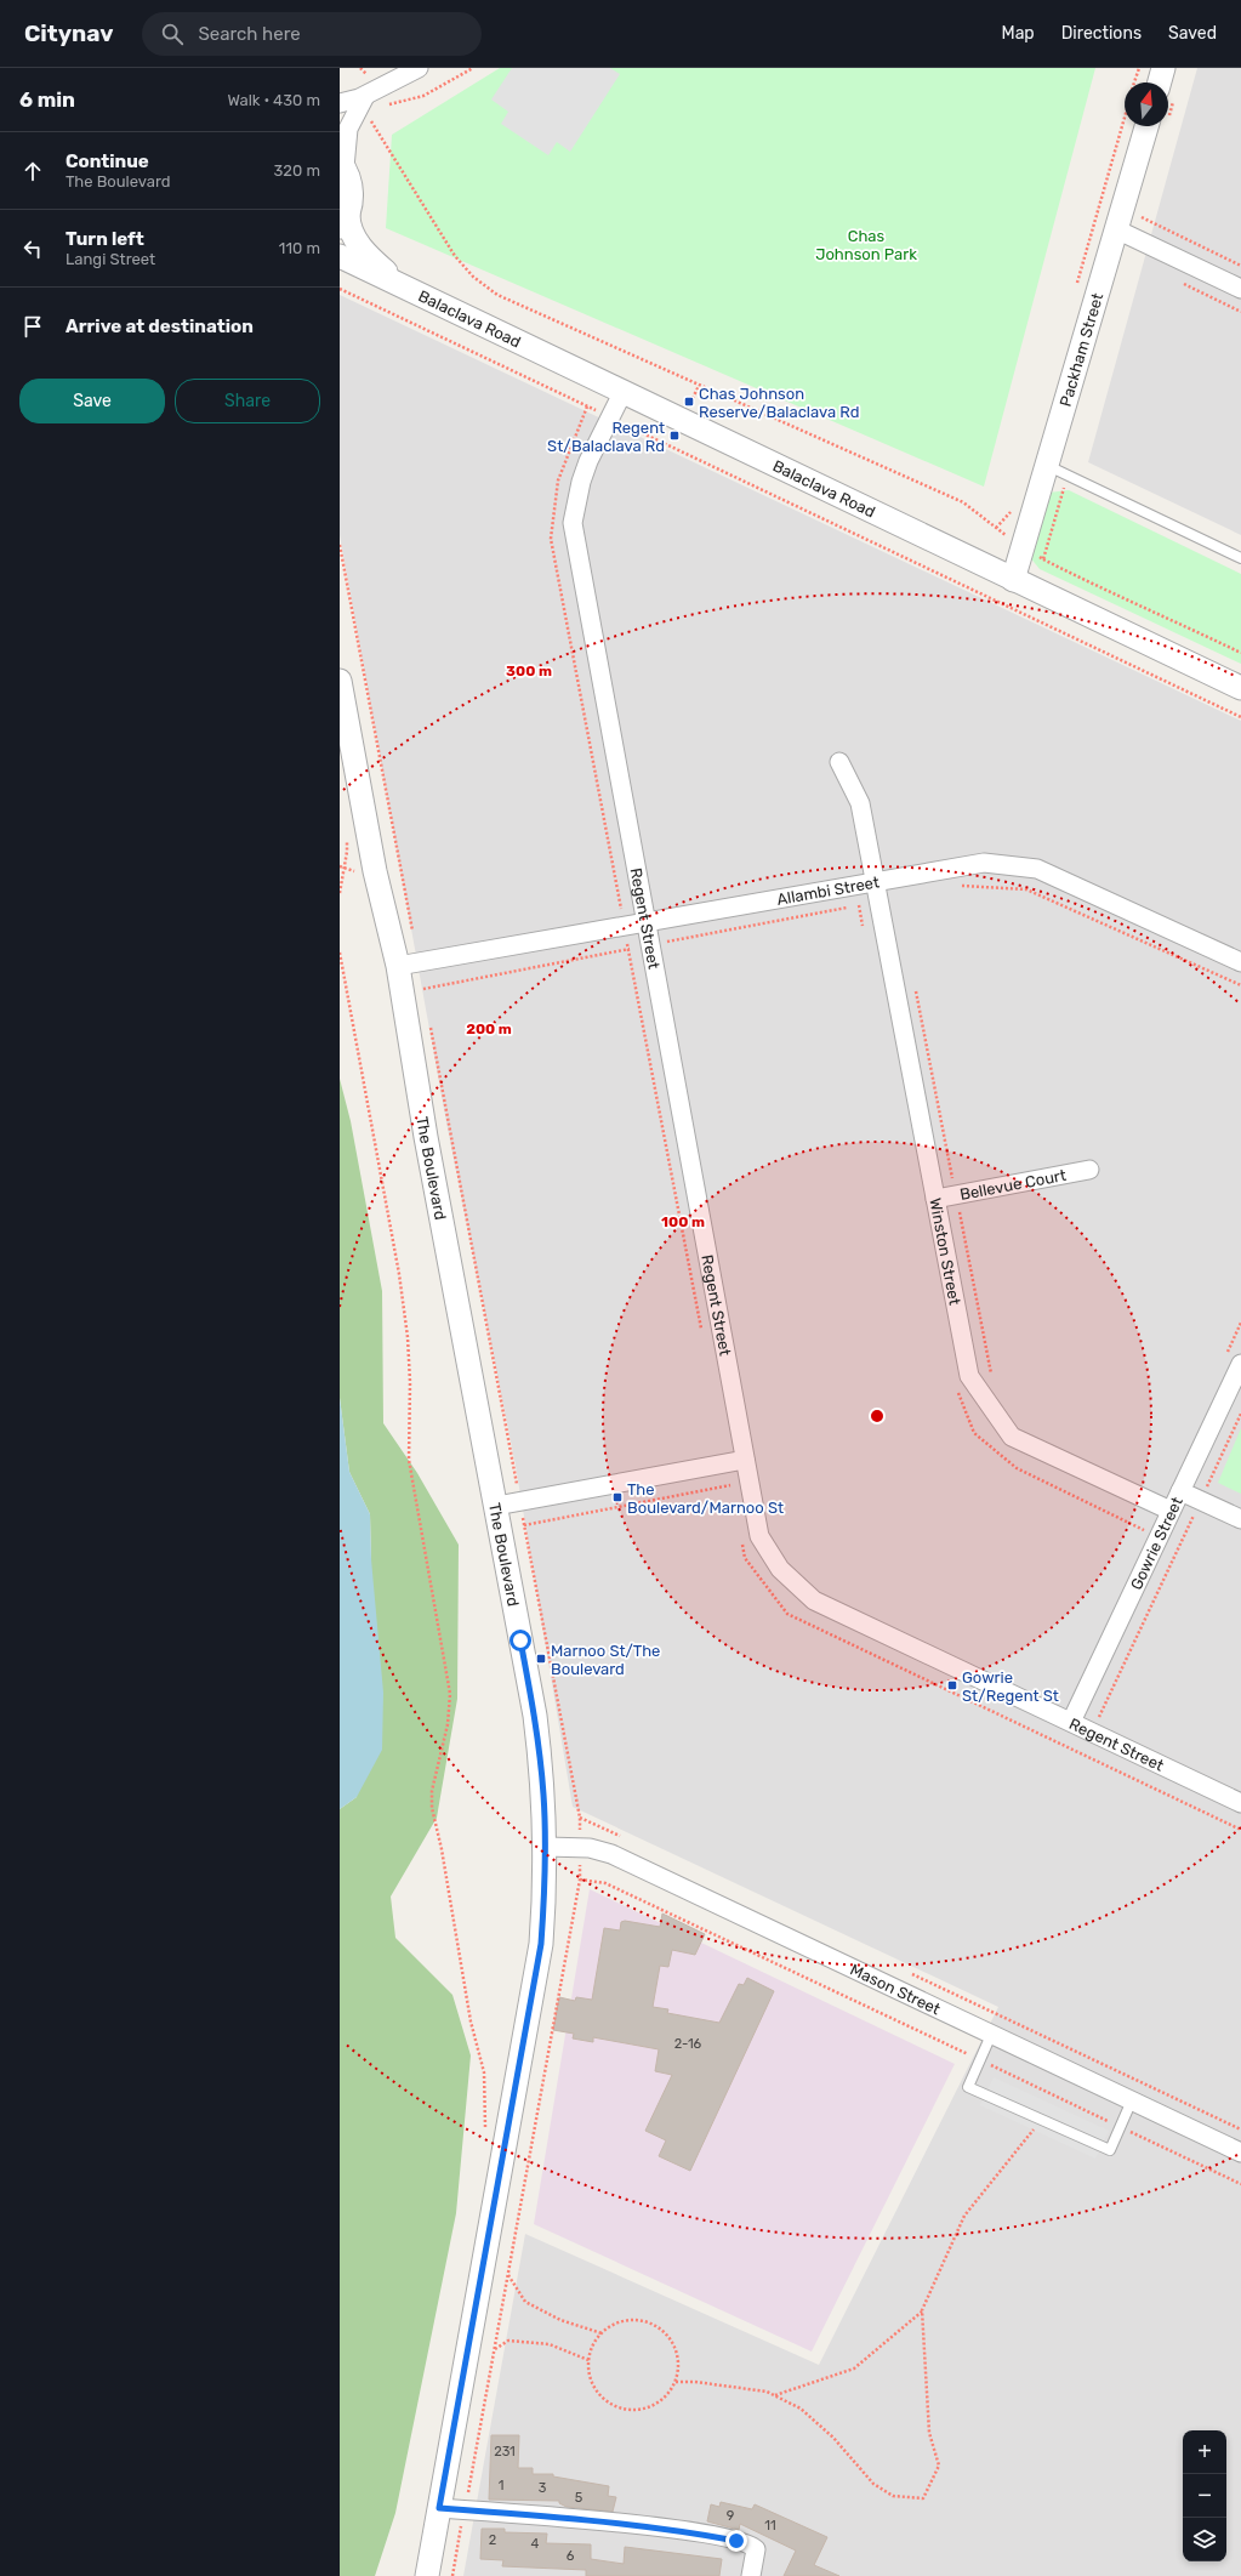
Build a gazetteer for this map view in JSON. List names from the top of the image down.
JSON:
{
  "streets": {
    "street": [
      "Balaclava Road",
      "Packham Street",
      "Allambi Street",
      "Regent Street",
      "The Boulevard",
      "Bellevue Court",
      "Winston Street",
      "Gowrie Street",
      "Mason Street"
    ]
  },
  "crossings": [
    ["Balaclava Road", "Packham Street"],
    ["Balaclava Road", "Regent Street"],
    ["Allambi Street", "Regent Street"],
    ["Allambi Street", "The Boulevard"],
    ["Allambi Street", "Winston Street"],
    ["Regent Street", "Gowrie Street"],
    ["The Boulevard", "Mason Street"],
    ["Bellevue Court", "Winston Street"],
    ["Winston Street", "Gowrie Street"]
  ],
  "parks": ["Chas Johnson Park"],
  "places": {
    "transit": [
      "Chas Johnson Reserve/Balaclava Rd",
      "Regent St/Balaclava Rd",
      "The Boulevard/Marnoo St",
      "Marnoo St/The Boulevard",
      "Gowrie St/Regent St"
    ]
  },
  "house_numbers": [
    "2-16",
    "231",
    "1",
    "3",
    "5",
    "9",
    "11",
    "2",
    "4",
    "6"
  ],
  "north": "top",
  "page": {
    "header": "Citynav",
    "search": "Search here",
    "nav": ["Map", "Directions", "Saved"],
    "heading": ["6 min", "Walk · 430 m"],
    "list": [
      ["Continue", "The Boulevard", "320 m"],
      ["Turn left", "Langi Street", "110 m"],
      "Arrive at destination"
    ],
    "buttons": ["Save", "Share"],
    "map_buttons": ["+", "−"]
  },
  "rings": ["300 m", "200 m", "100 m"]
}
